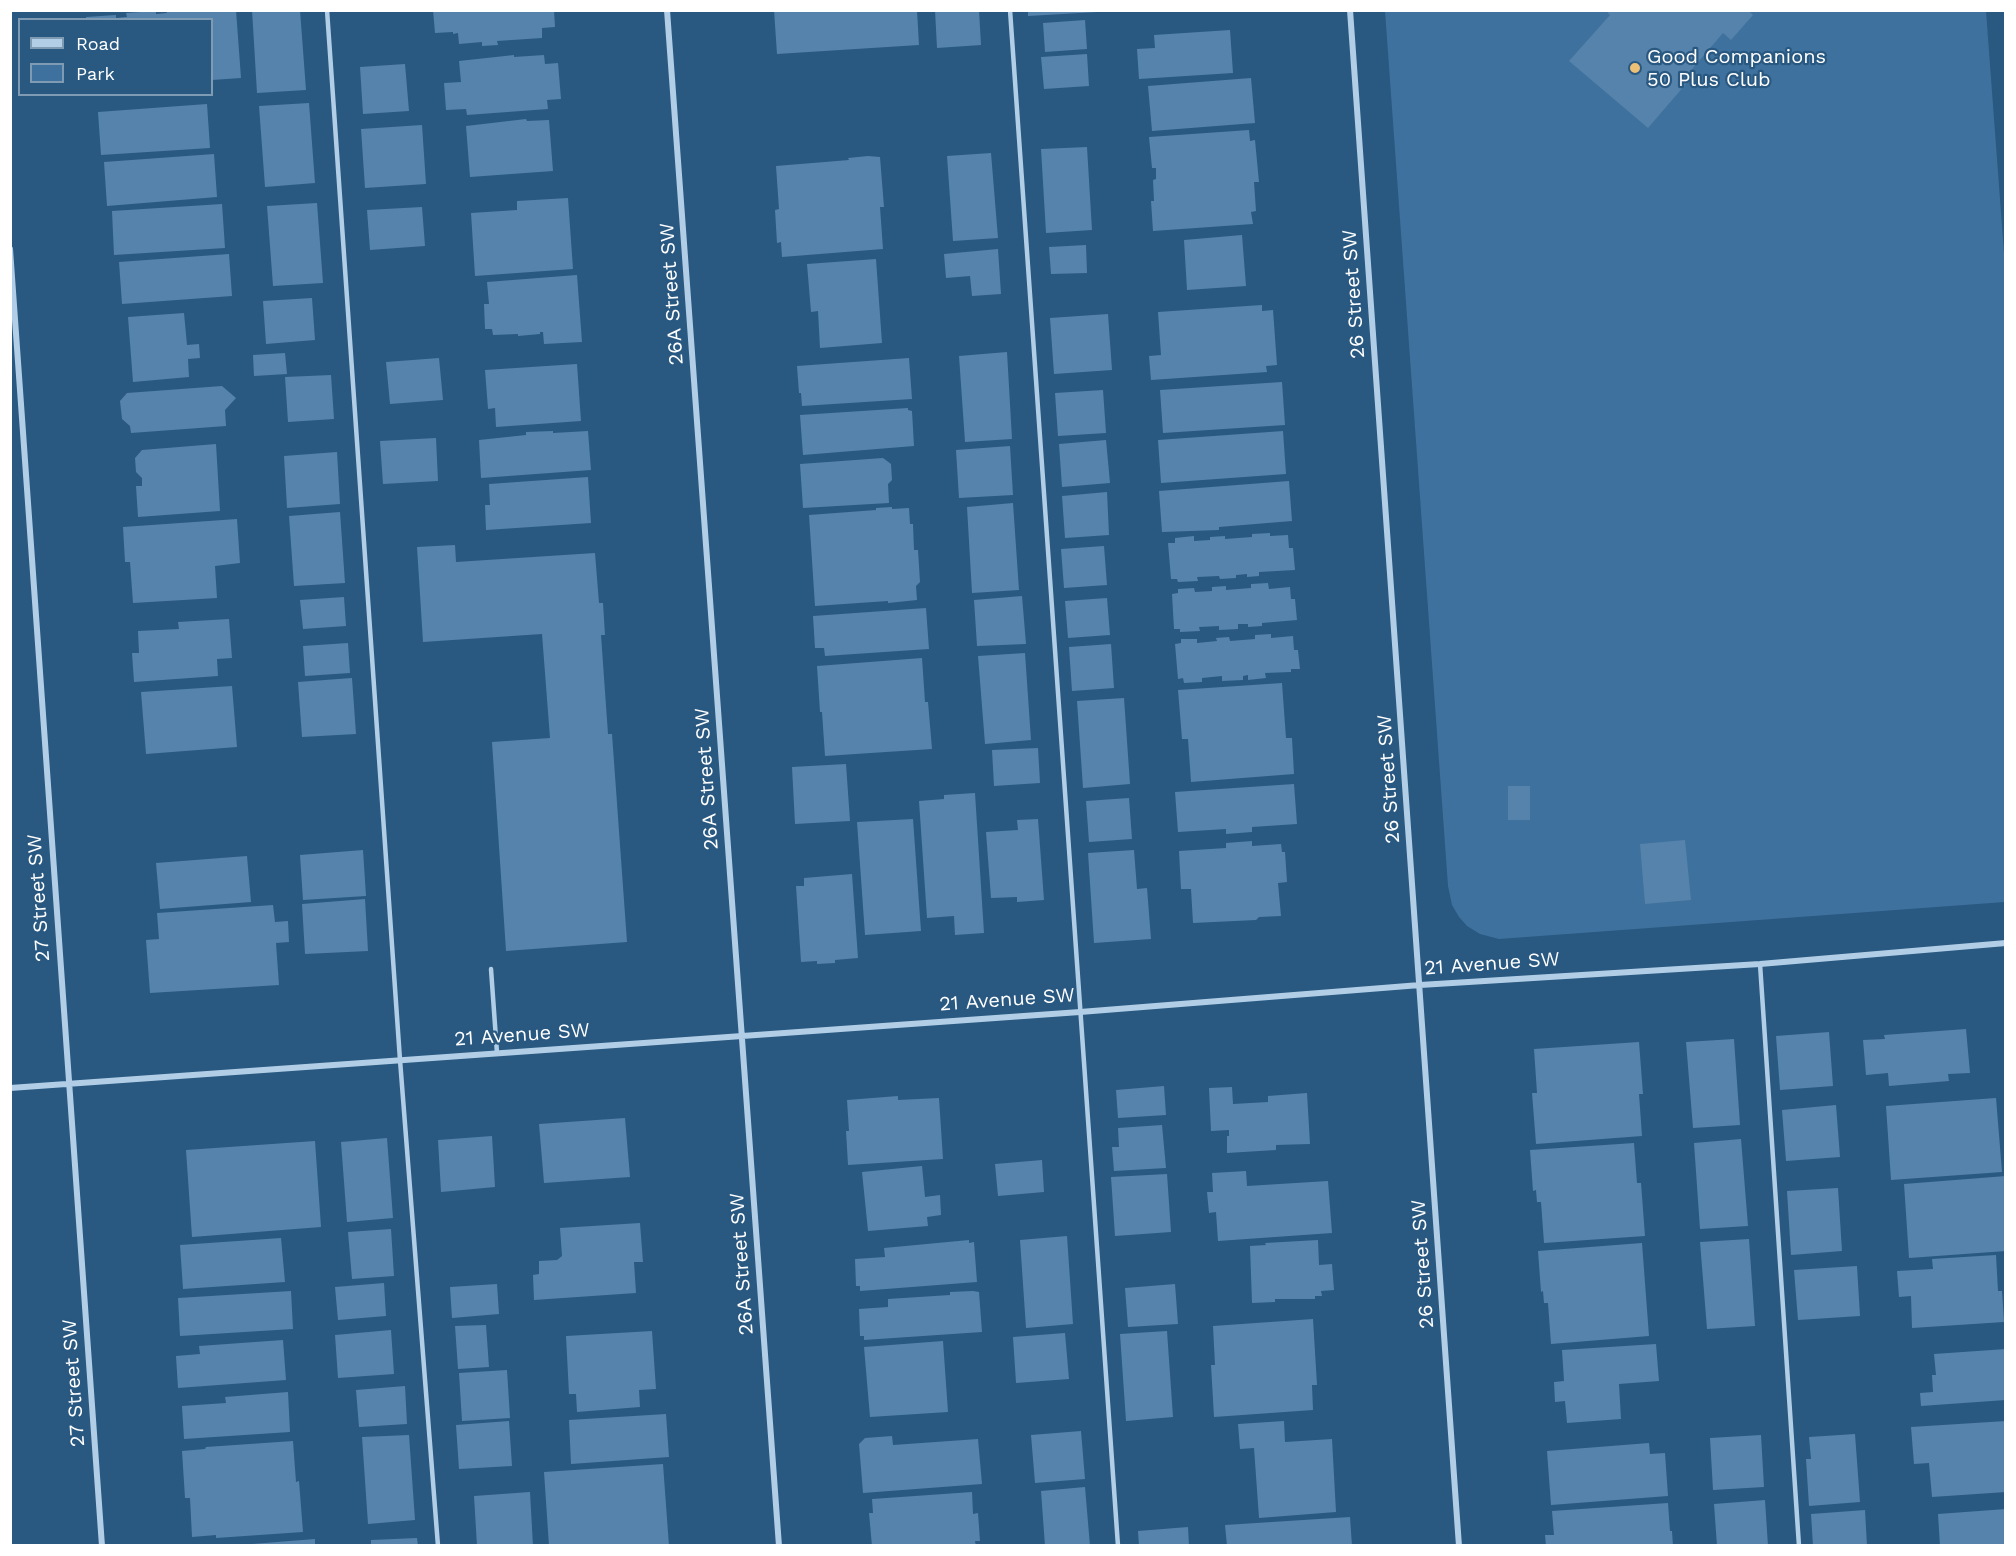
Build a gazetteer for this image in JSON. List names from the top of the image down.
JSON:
{
  "streets": {
    "street": [
      "26A Street SW",
      "26 Street SW",
      "27 Street SW",
      "21 Avenue SW"
    ]
  },
  "crossings": [
    ["26A Street SW", "21 Avenue SW"],
    ["26 Street SW", "21 Avenue SW"],
    ["27 Street SW", "21 Avenue SW"]
  ],
  "places": ["Good Companions 50 Plus Club"],
  "legend": ["Road", "Park"]
}
